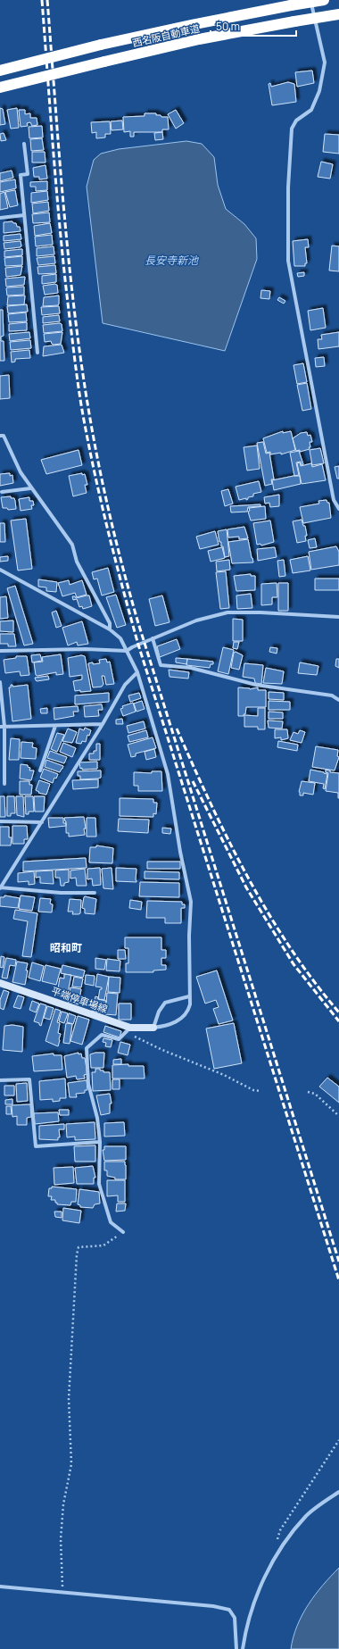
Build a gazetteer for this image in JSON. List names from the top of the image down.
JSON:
{
  "streets": {
    "highway": ["西名阪自動車道"],
    "main road": ["平端停車場線"]
  },
  "districts": ["昭和町"],
  "water": ["長安寺新池"],
  "scale_bar": "50 m"
}
